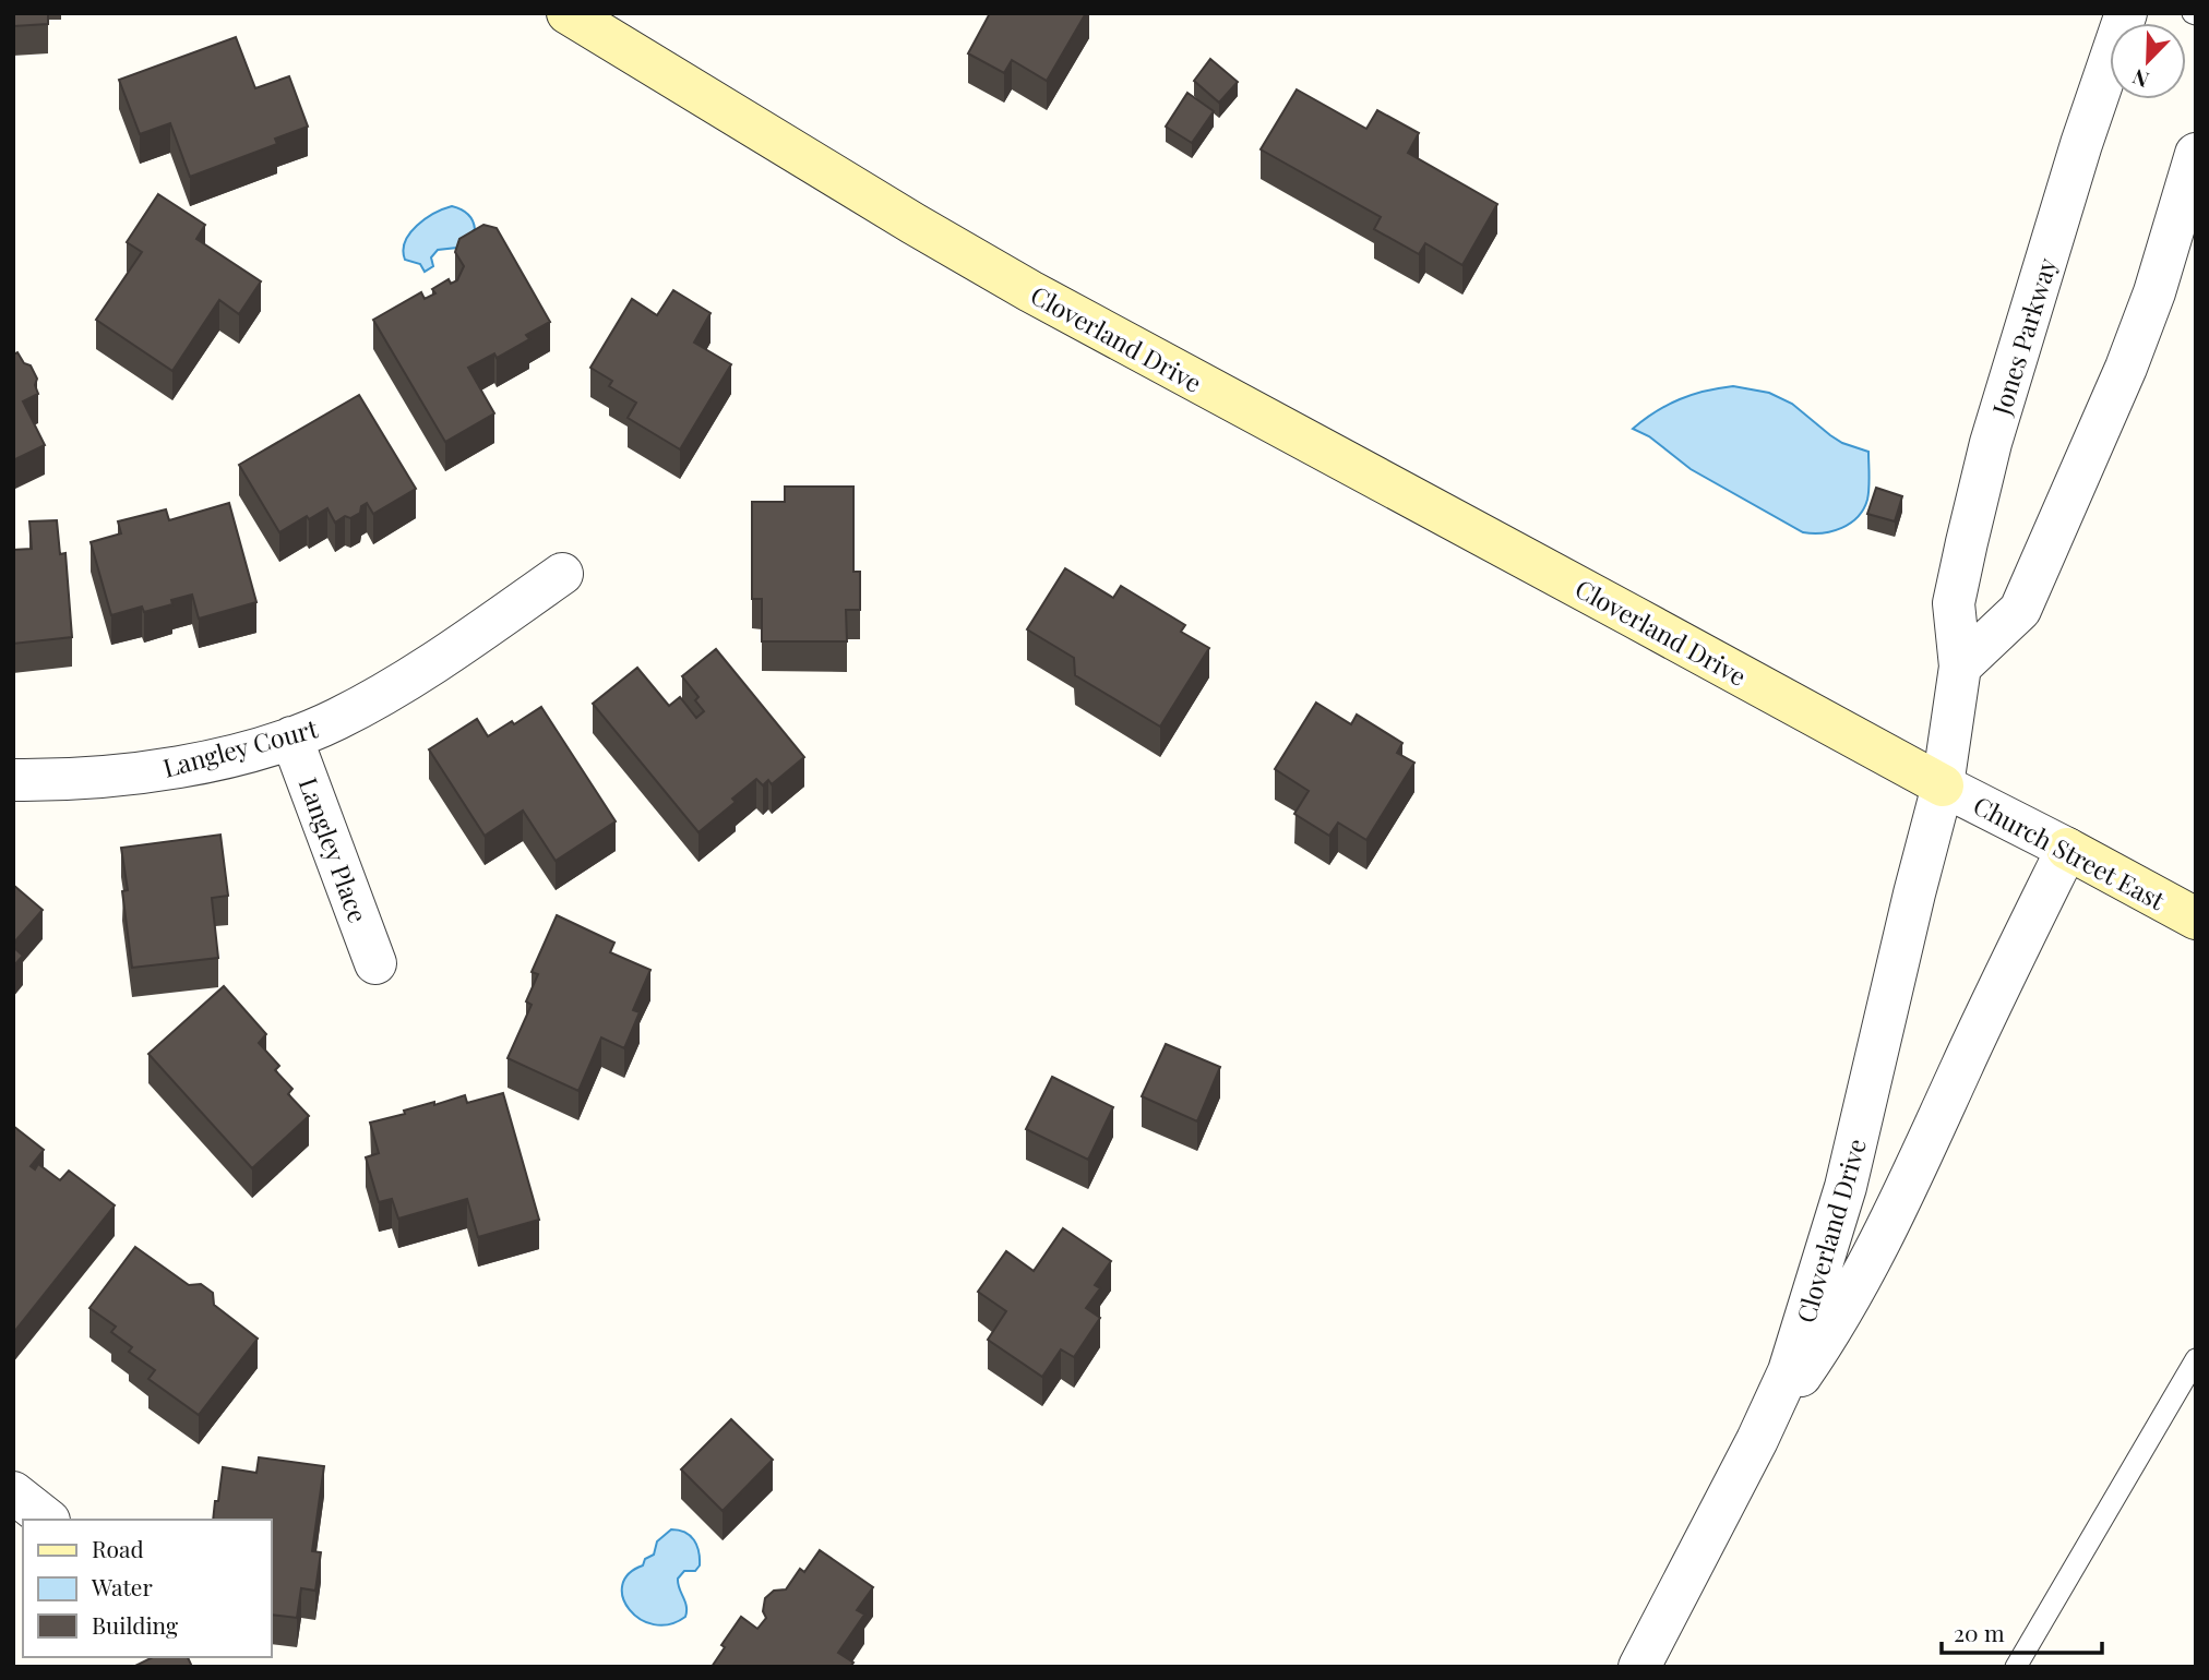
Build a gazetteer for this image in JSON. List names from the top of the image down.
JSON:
{
  "streets": {
    "main road": ["Cloverland Drive", "Church Street East"],
    "street": ["Jones Parkway", "Langley Court", "Langley Place"]
  },
  "crossings": [
    ["Jones Parkway", "Cloverland Drive"],
    ["Jones Parkway", "Church Street East"],
    ["Cloverland Drive", "Church Street East"],
    ["Langley Court", "Langley Place"]
  ],
  "legend": ["Road", "Water", "Building"],
  "scale_bar": "20 m",
  "north": "bottom left"
}
